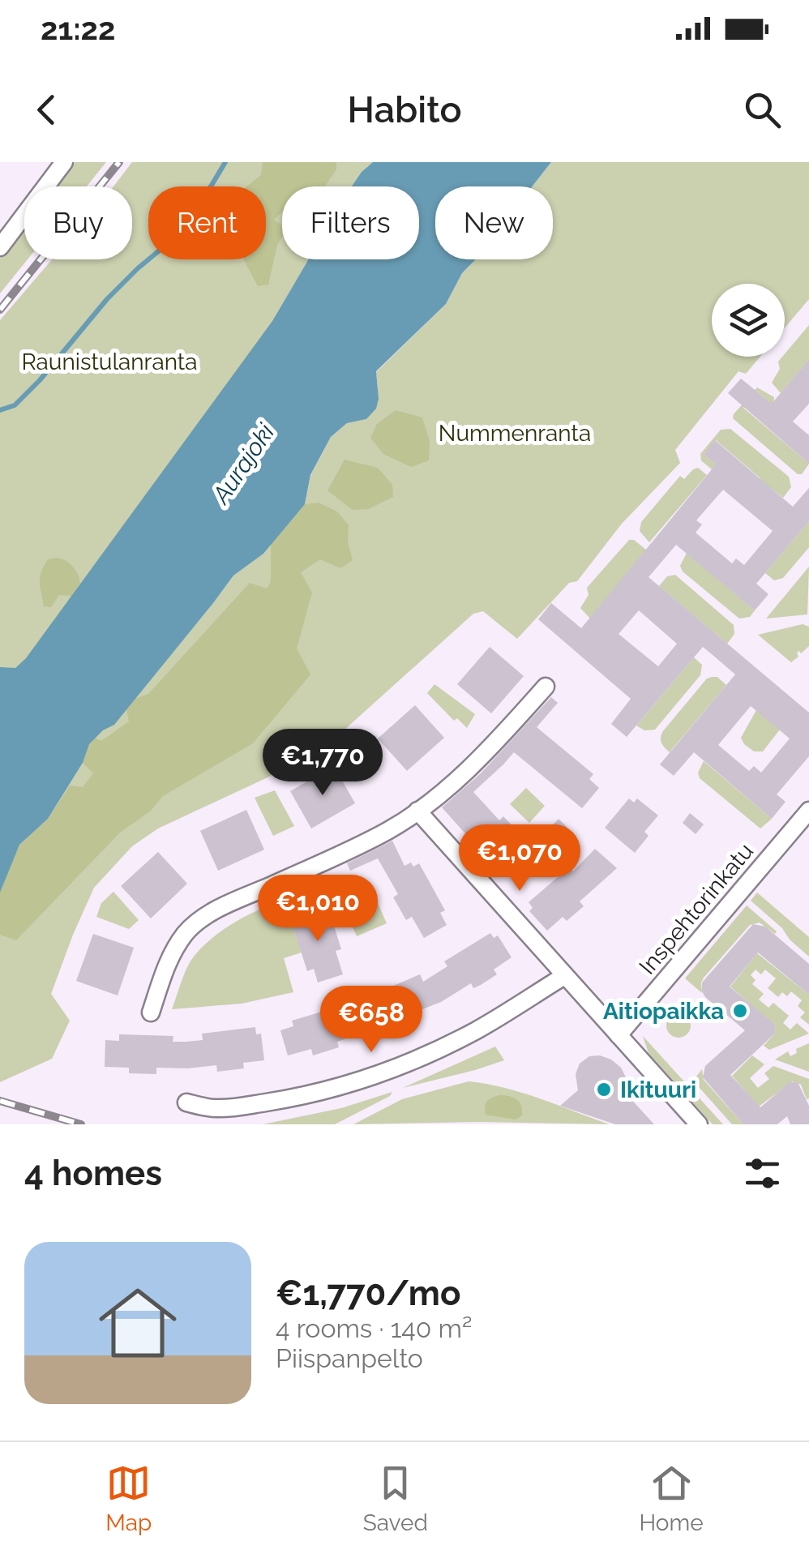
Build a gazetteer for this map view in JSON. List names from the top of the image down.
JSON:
{
  "streets": {
    "street": ["Inspehtorinkatu"]
  },
  "water": ["Aurajoki"],
  "parks": ["Raunistulanranta", "Nummenranta"],
  "places": ["Aitiopaikka", "Ikituuri"],
  "page": {
    "status": "21:22",
    "header": "Habito",
    "chip": [
      "Buy",
      "Rent",
      "Filters",
      "New"
    ],
    "price": [
      "€1,770",
      "€1,070",
      "€1,010",
      "€658"
    ],
    "heading": "4 homes",
    "list": [
      {
        "name": "€1,770/mo",
        "note": "4 rooms · 140 m² · Piispanpelto"
      }
    ],
    "tabs": ["Map", "Saved", "Home"]
  }
}
